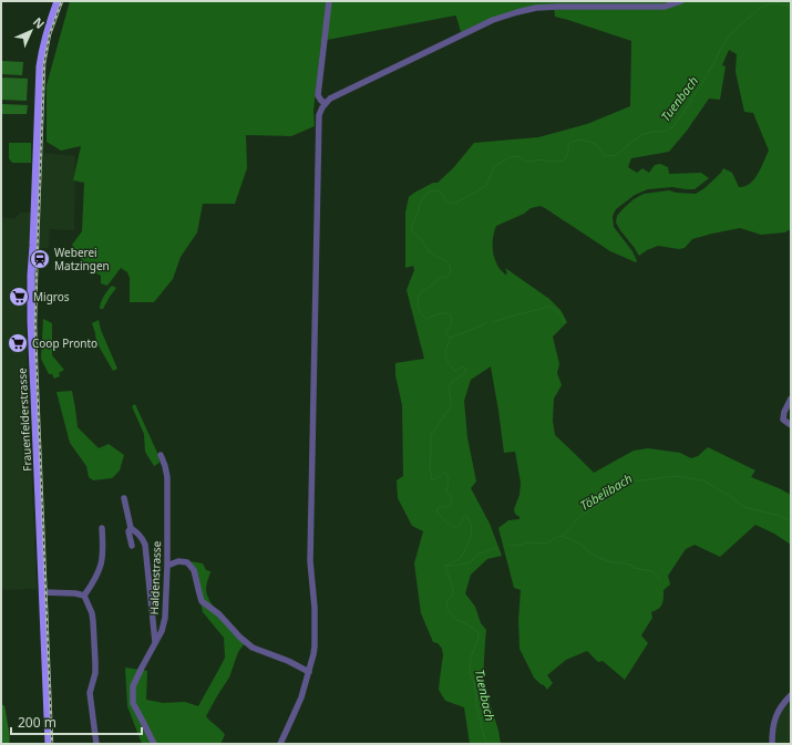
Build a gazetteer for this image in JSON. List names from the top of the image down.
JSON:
{
  "streets": {
    "main road": ["Frauenfelderstrasse"],
    "street": ["Haldenstrasse"]
  },
  "water": ["Tuenbach", "Töbelibach"],
  "places": {
    "station": ["Weberei Matzingen"],
    "supermarket": ["Migros", "Coop Pronto"]
  },
  "scale_bar": "200 m",
  "north": "top right"
}
